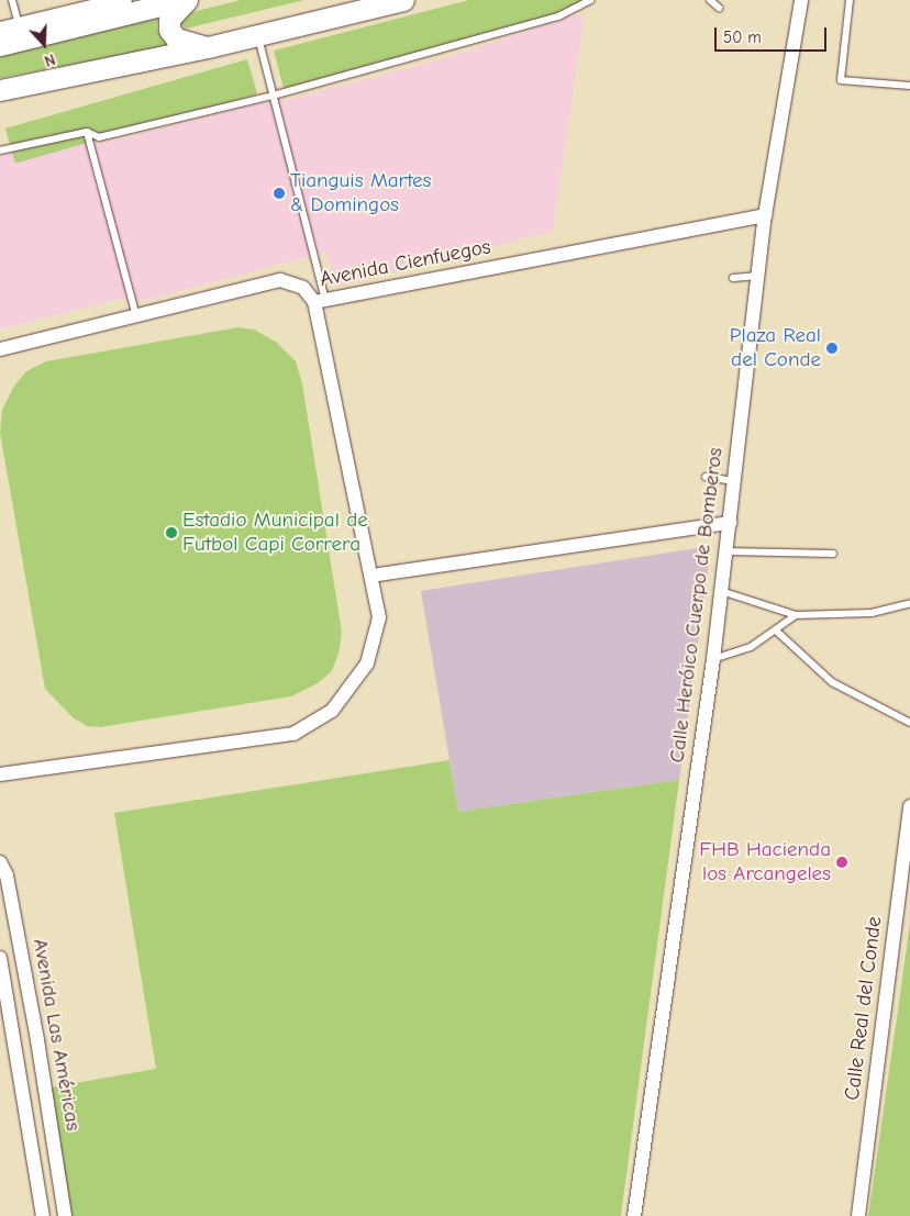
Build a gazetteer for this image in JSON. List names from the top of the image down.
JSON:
{
  "streets": {
    "street": [
      "Avenida Cienfuegos",
      "Calle Heróico Cuerpo de Bomberos",
      "Calle Real del Conde",
      "Avenida Las Américas"
    ]
  },
  "crossings": [
    ["Avenida Cienfuegos", "Calle Heróico Cuerpo de Bomberos"]
  ],
  "places": [
    "Tianguis Martes & Domingos",
    "Plaza Real del Conde",
    "Estadio Municipal de Futbol Capi Correra",
    "FHB Hacienda los Arcangeles"
  ],
  "scale_bar": "50 m",
  "north": "bottom"
}
